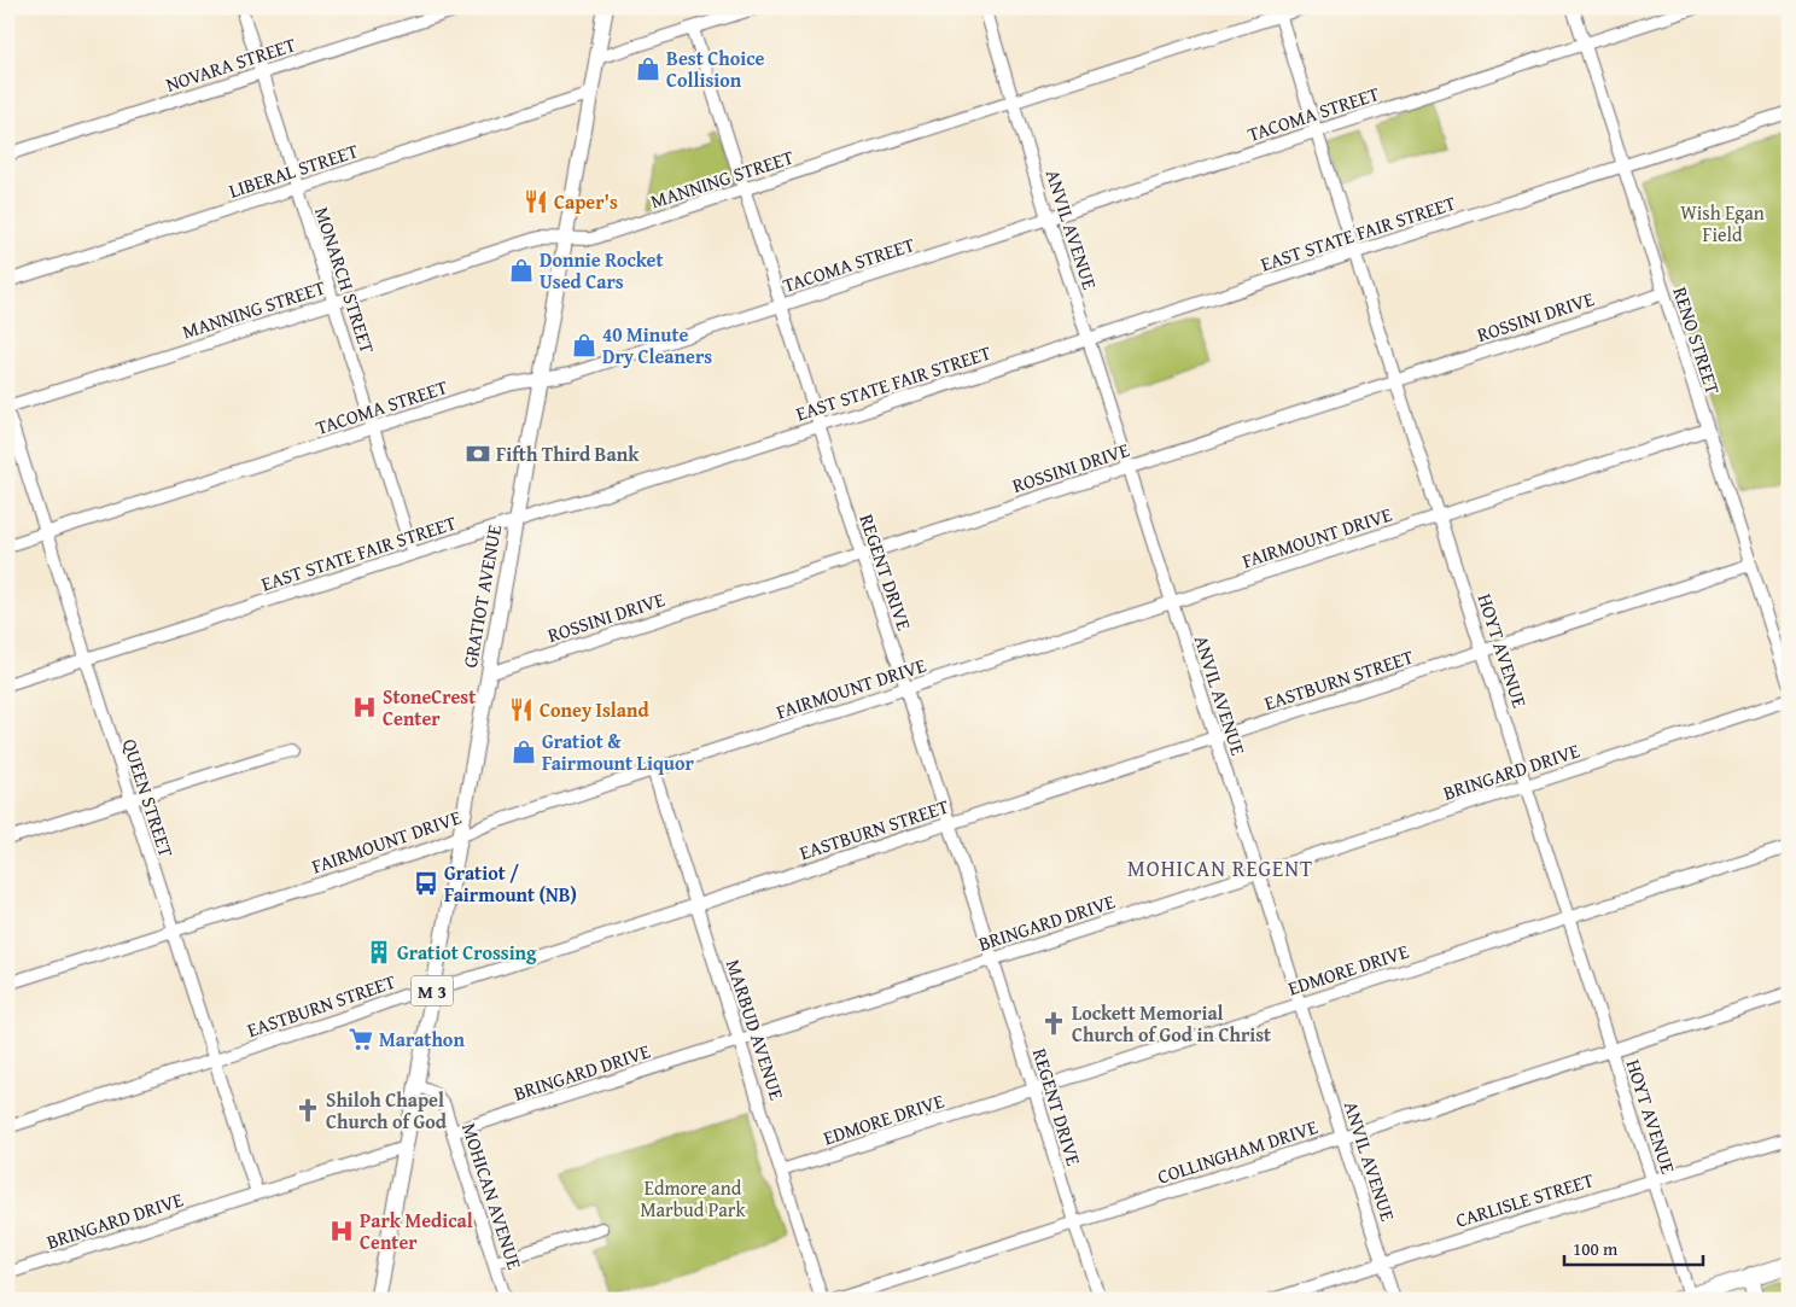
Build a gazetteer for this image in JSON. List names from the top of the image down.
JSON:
{
  "streets": {
    "main road": ["GRATIOT AVENUE", "M 3"],
    "street": [
      "NOVARA STREET",
      "TACOMA STREET",
      "LIBERAL STREET",
      "MANNING STREET",
      "ANVIL AVENUE",
      "EAST STATE FAIR STREET",
      "MONARCH STREET",
      "ROSSINI DRIVE",
      "RENO STREET",
      "FAIRMOUNT DRIVE",
      "REGENT DRIVE",
      "HOYT AVENUE",
      "EASTBURN STREET",
      "BRINGARD DRIVE",
      "QUEEN STREET",
      "EDMORE DRIVE",
      "MARBUD AVENUE",
      "COLLINGHAM DRIVE",
      "MOHICAN AVENUE",
      "CARLISLE STREET"
    ]
  },
  "crossings": [
    ["NOVARA STREET", "MONARCH STREET"],
    ["TACOMA STREET", "ANVIL AVENUE"],
    ["TACOMA STREET", "MONARCH STREET"],
    ["TACOMA STREET", "RENO STREET"],
    ["TACOMA STREET", "REGENT DRIVE"],
    ["TACOMA STREET", "GRATIOT AVENUE"],
    ["TACOMA STREET", "HOYT AVENUE"],
    ["TACOMA STREET", "QUEEN STREET"],
    ["LIBERAL STREET", "MONARCH STREET"],
    ["LIBERAL STREET", "GRATIOT AVENUE"],
    ["MANNING STREET", "ANVIL AVENUE"],
    ["MANNING STREET", "MONARCH STREET"],
    ["MANNING STREET", "REGENT DRIVE"],
    ["MANNING STREET", "GRATIOT AVENUE"],
    ["MANNING STREET", "HOYT AVENUE"],
    ["MANNING STREET", "QUEEN STREET"],
    ["ANVIL AVENUE", "EAST STATE FAIR STREET"],
    ["ANVIL AVENUE", "ROSSINI DRIVE"],
    ["ANVIL AVENUE", "FAIRMOUNT DRIVE"],
    ["ANVIL AVENUE", "EASTBURN STREET"],
    ["ANVIL AVENUE", "BRINGARD DRIVE"],
    ["ANVIL AVENUE", "EDMORE DRIVE"],
    ["ANVIL AVENUE", "COLLINGHAM DRIVE"],
    ["ANVIL AVENUE", "CARLISLE STREET"],
    ["EAST STATE FAIR STREET", "MONARCH STREET"],
    ["EAST STATE FAIR STREET", "RENO STREET"],
    ["EAST STATE FAIR STREET", "REGENT DRIVE"],
    ["EAST STATE FAIR STREET", "GRATIOT AVENUE"],
    ["EAST STATE FAIR STREET", "HOYT AVENUE"],
    ["EAST STATE FAIR STREET", "QUEEN STREET"],
    ["ROSSINI DRIVE", "RENO STREET"],
    ["ROSSINI DRIVE", "REGENT DRIVE"],
    ["ROSSINI DRIVE", "GRATIOT AVENUE"],
    ["ROSSINI DRIVE", "HOYT AVENUE"],
    ["RENO STREET", "FAIRMOUNT DRIVE"],
    ["RENO STREET", "EASTBURN STREET"],
    ["FAIRMOUNT DRIVE", "REGENT DRIVE"],
    ["FAIRMOUNT DRIVE", "GRATIOT AVENUE"],
    ["FAIRMOUNT DRIVE", "HOYT AVENUE"],
    ["FAIRMOUNT DRIVE", "QUEEN STREET"],
    ["FAIRMOUNT DRIVE", "MARBUD AVENUE"],
    ["REGENT DRIVE", "EASTBURN STREET"],
    ["REGENT DRIVE", "BRINGARD DRIVE"],
    ["REGENT DRIVE", "EDMORE DRIVE"],
    ["REGENT DRIVE", "COLLINGHAM DRIVE"],
    ["GRATIOT AVENUE", "EASTBURN STREET"],
    ["GRATIOT AVENUE", "BRINGARD DRIVE"],
    ["GRATIOT AVENUE", "MOHICAN AVENUE"],
    ["HOYT AVENUE", "EASTBURN STREET"],
    ["HOYT AVENUE", "BRINGARD DRIVE"],
    ["HOYT AVENUE", "EDMORE DRIVE"],
    ["HOYT AVENUE", "COLLINGHAM DRIVE"],
    ["HOYT AVENUE", "CARLISLE STREET"],
    ["EASTBURN STREET", "QUEEN STREET"],
    ["EASTBURN STREET", "MARBUD AVENUE"],
    ["BRINGARD DRIVE", "QUEEN STREET"],
    ["BRINGARD DRIVE", "MARBUD AVENUE"],
    ["BRINGARD DRIVE", "MOHICAN AVENUE"],
    ["EDMORE DRIVE", "MARBUD AVENUE"]
  ],
  "districts": ["MOHICAN REGENT"],
  "parks": ["Wish Egan Field", "Edmore and Marbud Park"],
  "places": {
    "shop": [
      "Best Choice Collision",
      "Donnie Rocket Used Cars",
      "40 Minute Dry Cleaners",
      "Gratiot & Fairmount Liquor"
    ],
    "restaurant": ["Caper's", "Coney Island"],
    "bank": ["Fifth Third Bank"],
    "hospital": ["StoneCrest Center", "Park Medical Center"],
    "bus stop": ["Gratiot / Fairmount (NB)"],
    "building": ["Gratiot Crossing"],
    "church": ["Lockett Memorial Church of God in Christ", "Shiloh Chapel Church of God"],
    "supermarket": ["Marathon"]
  },
  "scale_bar": "100 m"
}
